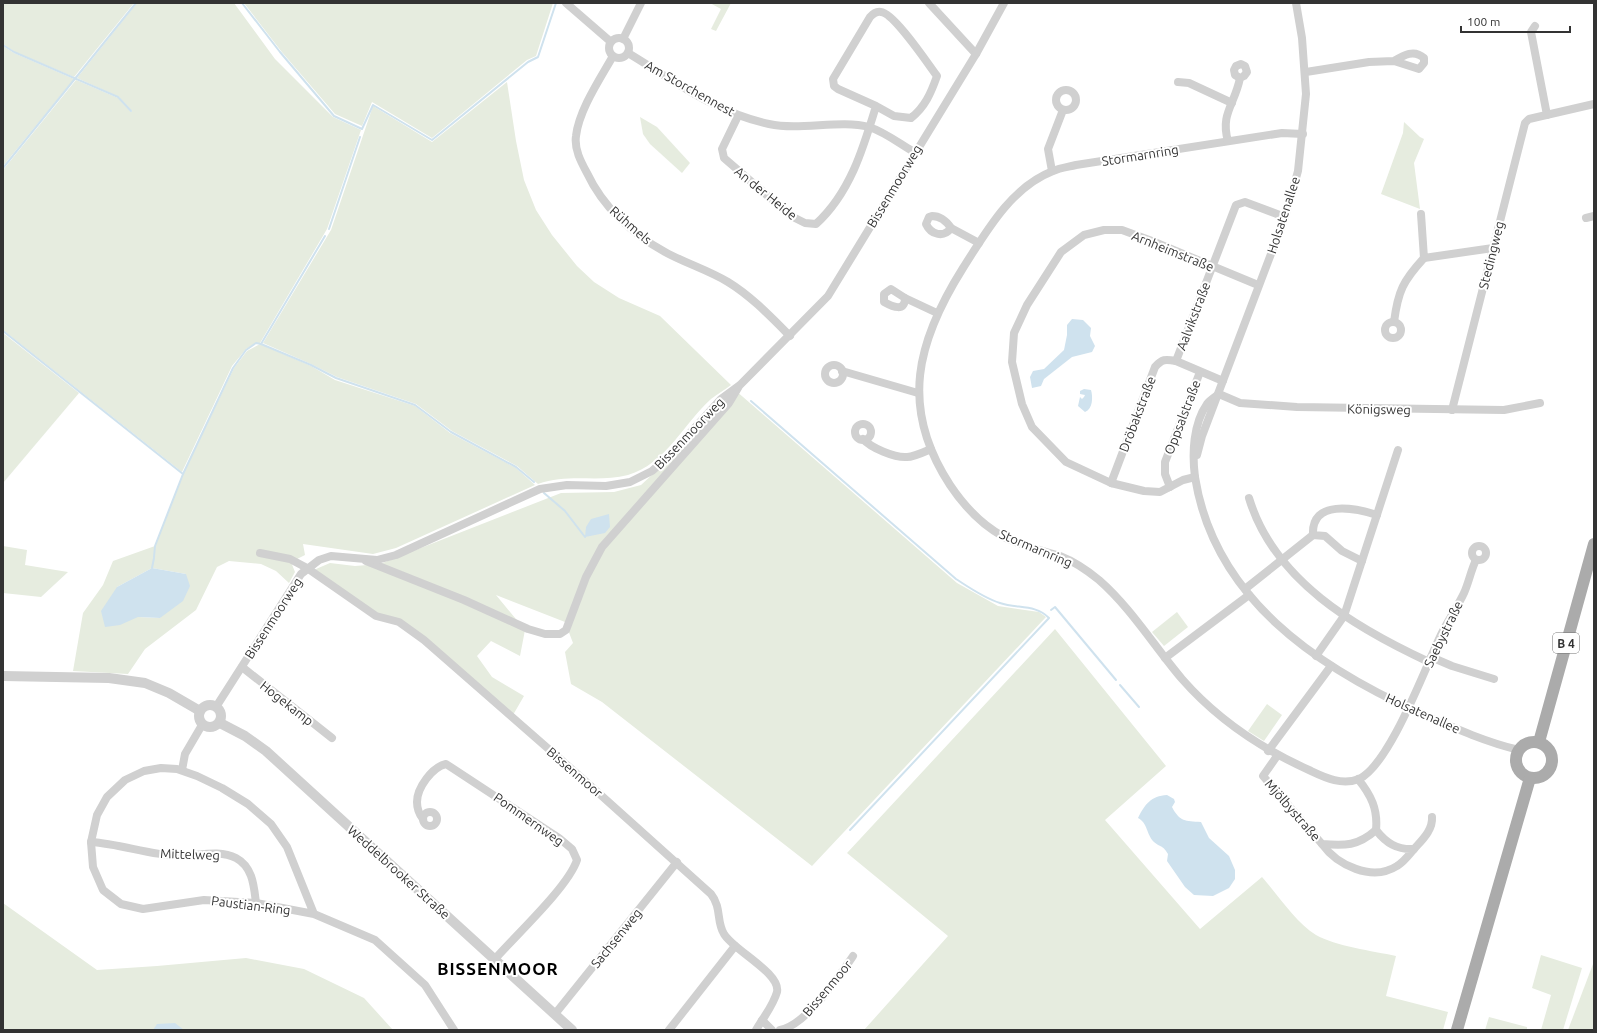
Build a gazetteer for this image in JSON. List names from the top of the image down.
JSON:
{
  "streets": {
    "main road": ["B 4"],
    "street": [
      "Am Storchennest",
      "Stormarnring",
      "Bissenmoorweg",
      "An der Heide",
      "Holsatenallee",
      "Rühmels",
      "Arnheimstraße",
      "Stedingweg",
      "Aalvikstraße",
      "Königsweg",
      "Dröbakstraße",
      "Oppsalstraße",
      "Saebystraße",
      "Hogekamp",
      "Bissenmoor",
      "Mjölbystraße",
      "Pommernweg",
      "Mittelweg",
      "Weddelbrooker Straße",
      "Paustian-Ring",
      "Sachsenweg"
    ]
  },
  "crossings": [
    ["Am Storchennest", "Bissenmoorweg"],
    ["Am Storchennest", "An der Heide"],
    ["Am Storchennest", "Rühmels"],
    ["Stormarnring", "Holsatenallee"],
    ["Stormarnring", "Mjölbystraße"],
    ["Bissenmoorweg", "Rühmels"],
    ["Bissenmoorweg", "Hogekamp"],
    ["Bissenmoorweg", "Bissenmoor"],
    ["Bissenmoorweg", "Weddelbrooker Straße"],
    ["Holsatenallee", "Arnheimstraße"],
    ["Holsatenallee", "Aalvikstraße"],
    ["Holsatenallee", "Königsweg"],
    ["Holsatenallee", "Saebystraße"],
    ["Holsatenallee", "B 4"],
    ["Arnheimstraße", "Aalvikstraße"],
    ["Arnheimstraße", "Dröbakstraße"],
    ["Arnheimstraße", "Oppsalstraße"],
    ["Stedingweg", "Königsweg"],
    ["Aalvikstraße", "Dröbakstraße"],
    ["Aalvikstraße", "Oppsalstraße"],
    ["Bissenmoor", "Sachsenweg"],
    ["Pommernweg", "Weddelbrooker Straße"],
    ["Mittelweg", "Paustian-Ring"],
    ["Weddelbrooker Straße", "Sachsenweg"]
  ],
  "districts": ["BISSENMOOR"],
  "scale_bar": "100 m"
}
